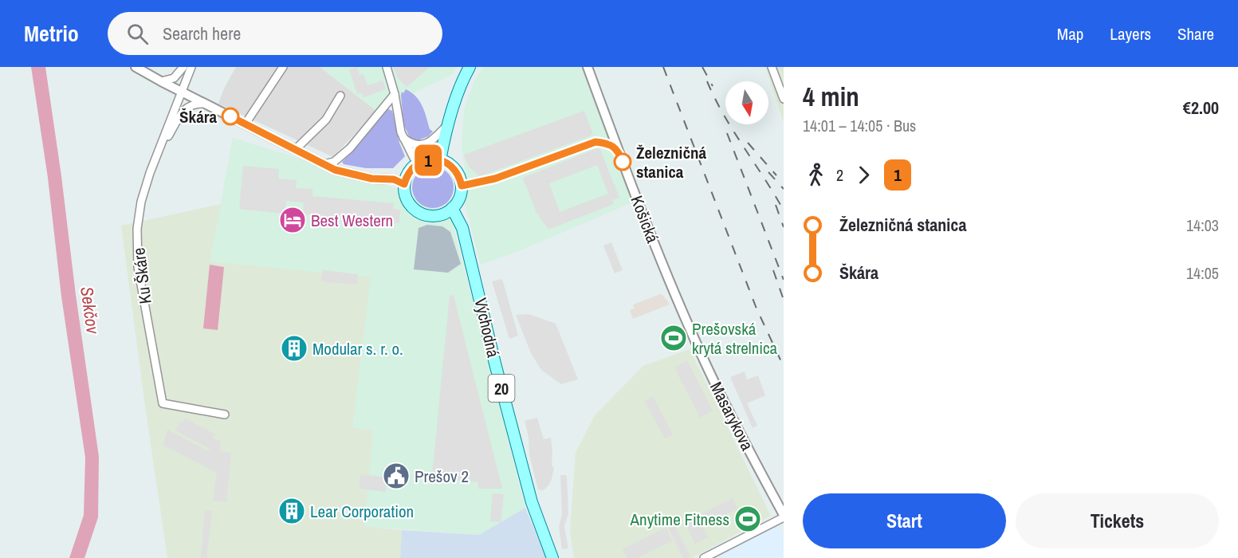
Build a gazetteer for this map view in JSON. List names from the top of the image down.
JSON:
{
  "streets": {
    "main road": ["Východná", "20"],
    "street": ["Košická", "Ku Škáre", "Masarykova"]
  },
  "crossings": [
    ["Košická", "Masarykova"]
  ],
  "water": ["Sekčov"],
  "places": {
    "other": ["Škára", "Železničná stanica"],
    "hotel": ["Best Western"],
    "sports": ["Prešovská krytá strelnica", "Anytime Fitness"],
    "building": ["Modular s. r. o.", "Lear Corporation"],
    "public building": ["Prešov 2"]
  },
  "lines": ["bus line 1"],
  "north": "bottom",
  "page": {
    "header": "Metrio",
    "search": "Search here",
    "nav": ["Map", "Layers", "Share"],
    "on_map": "1",
    "heading": ["4 min", "14:01 – 14:05 · Bus", "€2.00"],
    "legs": ["2", "1"],
    "list": [
      {
        "name": "Železničná stanica",
        "value": "14:03"
      },
      {
        "name": "Škára",
        "value": "14:05"
      }
    ],
    "buttons": ["Start", "Tickets"]
  }
}
